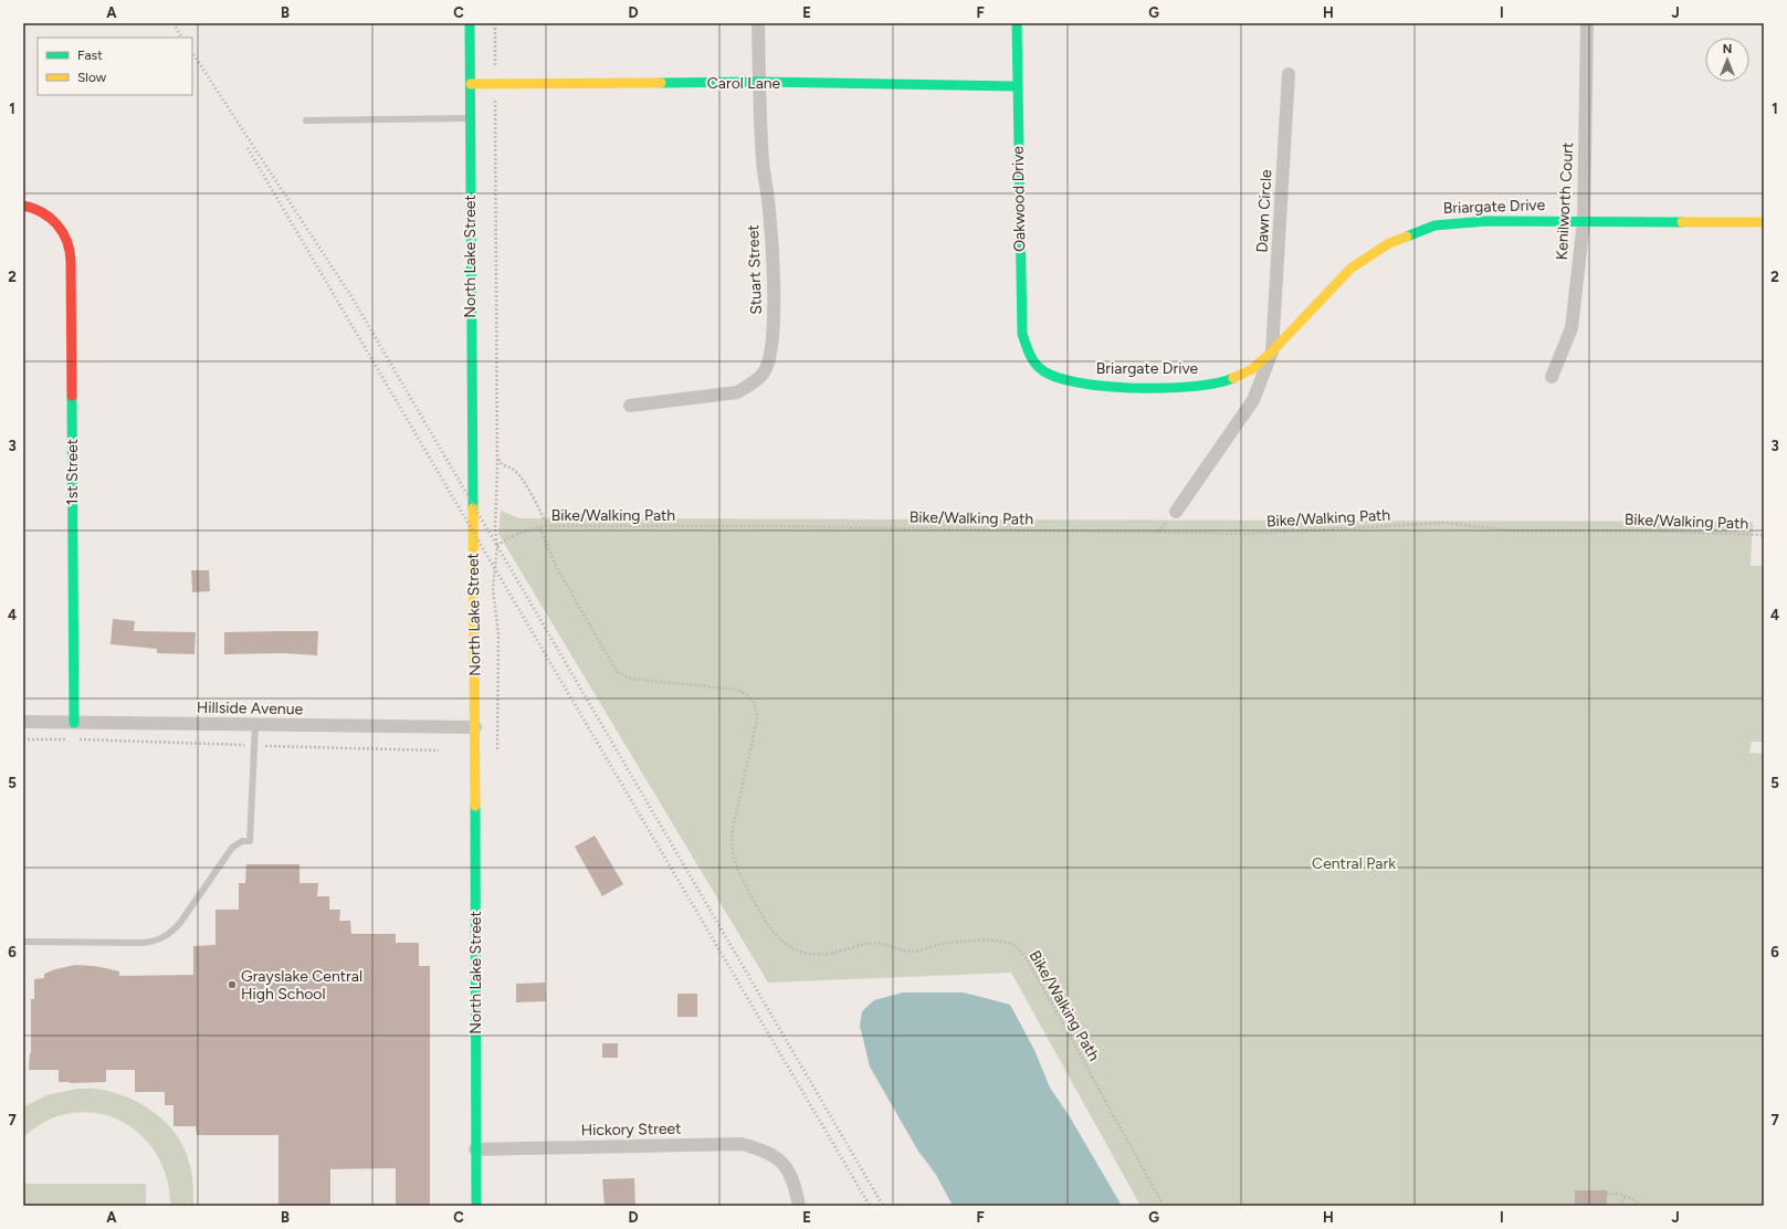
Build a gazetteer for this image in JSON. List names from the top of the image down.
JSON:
{
  "streets": {
    "street": [
      "Carol Lane",
      "Oakwood Drive",
      "Kenilworth Court",
      "Briargate Drive",
      "Dawn Circle",
      "North Lake Street",
      "Stuart Street",
      "1st Street",
      "Hillside Avenue",
      "Hickory Street"
    ],
    "path": ["Bike/Walking Path"]
  },
  "crossings": [
    ["Carol Lane", "Oakwood Drive"],
    ["Carol Lane", "North Lake Street"],
    ["Carol Lane", "Stuart Street"],
    ["Oakwood Drive", "Briargate Drive"],
    ["Kenilworth Court", "Briargate Drive"],
    ["Briargate Drive", "Dawn Circle"],
    ["North Lake Street", "Hillside Avenue"],
    ["North Lake Street", "Hickory Street"],
    ["1st Street", "Hillside Avenue"]
  ],
  "parks": ["Central Park"],
  "places": ["Grayslake Central High School"],
  "legend": ["Fast", "Slow"],
  "north": "top",
  "grid": {
    "columns": [
      "A",
      "B",
      "C",
      "D",
      "E",
      "F",
      "G",
      "H",
      "I",
      "J"
    ],
    "rows": [
      "1",
      "2",
      "3",
      "4",
      "5",
      "6",
      "7"
    ]
  }
}
